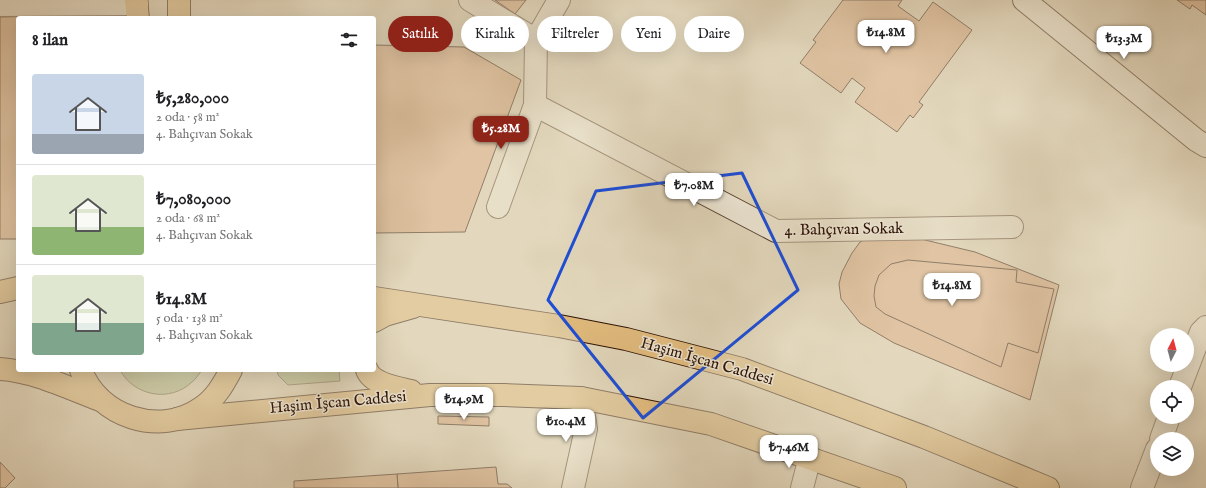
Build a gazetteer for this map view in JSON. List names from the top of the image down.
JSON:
{
  "streets": {
    "main road": ["Haşim İşcan Caddesi"],
    "street": ["4. Bahçıvan Sokak"]
  },
  "north": "top",
  "page": {
    "chip": [
      "Satılık",
      "Kiralık",
      "Filtreler",
      "Yeni",
      "Daire"
    ],
    "heading": "8 ilan",
    "price": [
      "₺14.8M",
      "₺13.3M",
      "₺5.28M",
      "₺7.08M",
      "₺14.8M",
      "₺14.9M",
      "₺10.4M",
      "₺7.46M"
    ],
    "list": [
      {
        "name": "₺5,280,000",
        "note": "2 oda · 58 m² · 4. Bahçıvan Sokak"
      },
      {
        "name": "₺7,080,000",
        "note": "2 oda · 68 m² · 4. Bahçıvan Sokak"
      },
      {
        "name": "₺14.8M",
        "note": "5 oda · 138 m² · 4. Bahçıvan Sokak"
      }
    ]
  }
}
